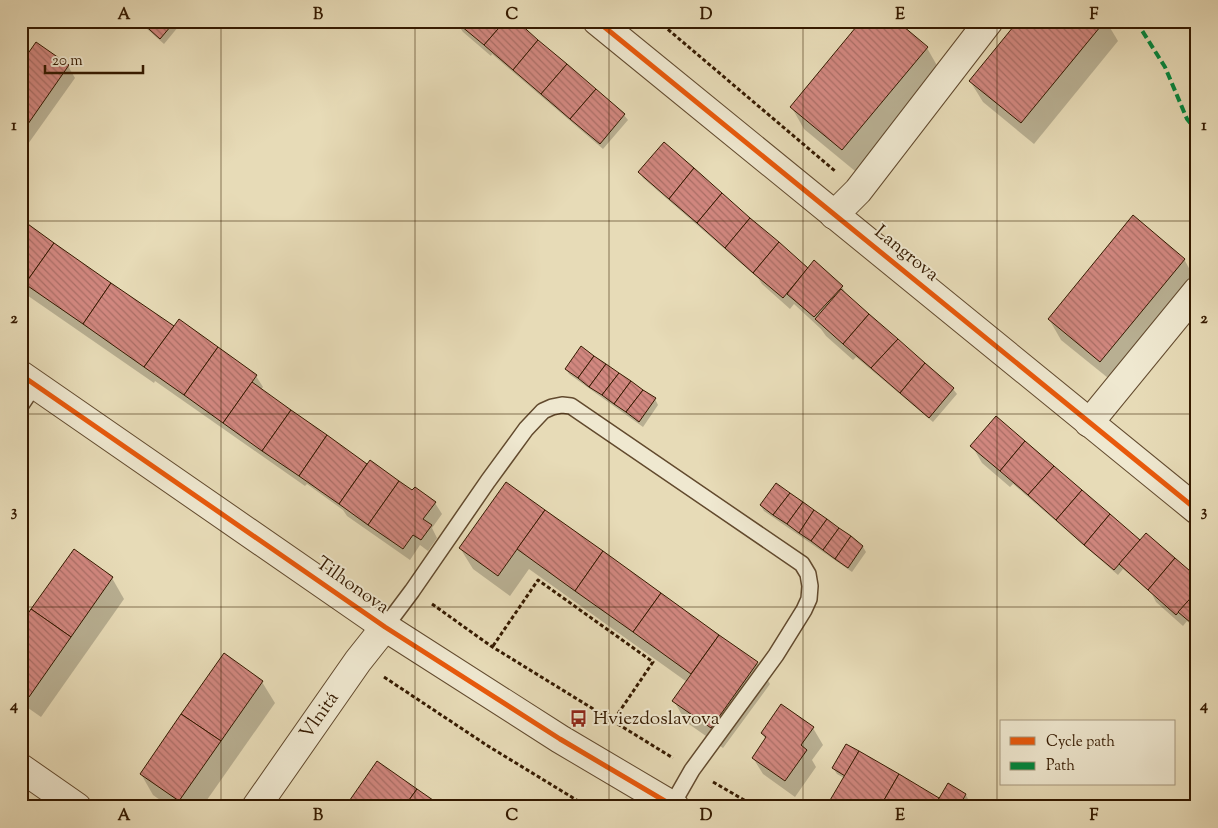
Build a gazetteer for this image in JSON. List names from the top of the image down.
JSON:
{
  "streets": {
    "street": ["Langrova", "Tilhonova", "Vlnitá"]
  },
  "crossings": [
    ["Tilhonova", "Vlnitá"]
  ],
  "places": {
    "bus stop": ["Hviezdoslavova"]
  },
  "legend": ["Cycle path", "Path"],
  "scale_bar": "20 m",
  "grid": {
    "columns": [
      "A",
      "B",
      "C",
      "D",
      "E",
      "F"
    ],
    "rows": [
      "1",
      "2",
      "3",
      "4"
    ]
  }
}
